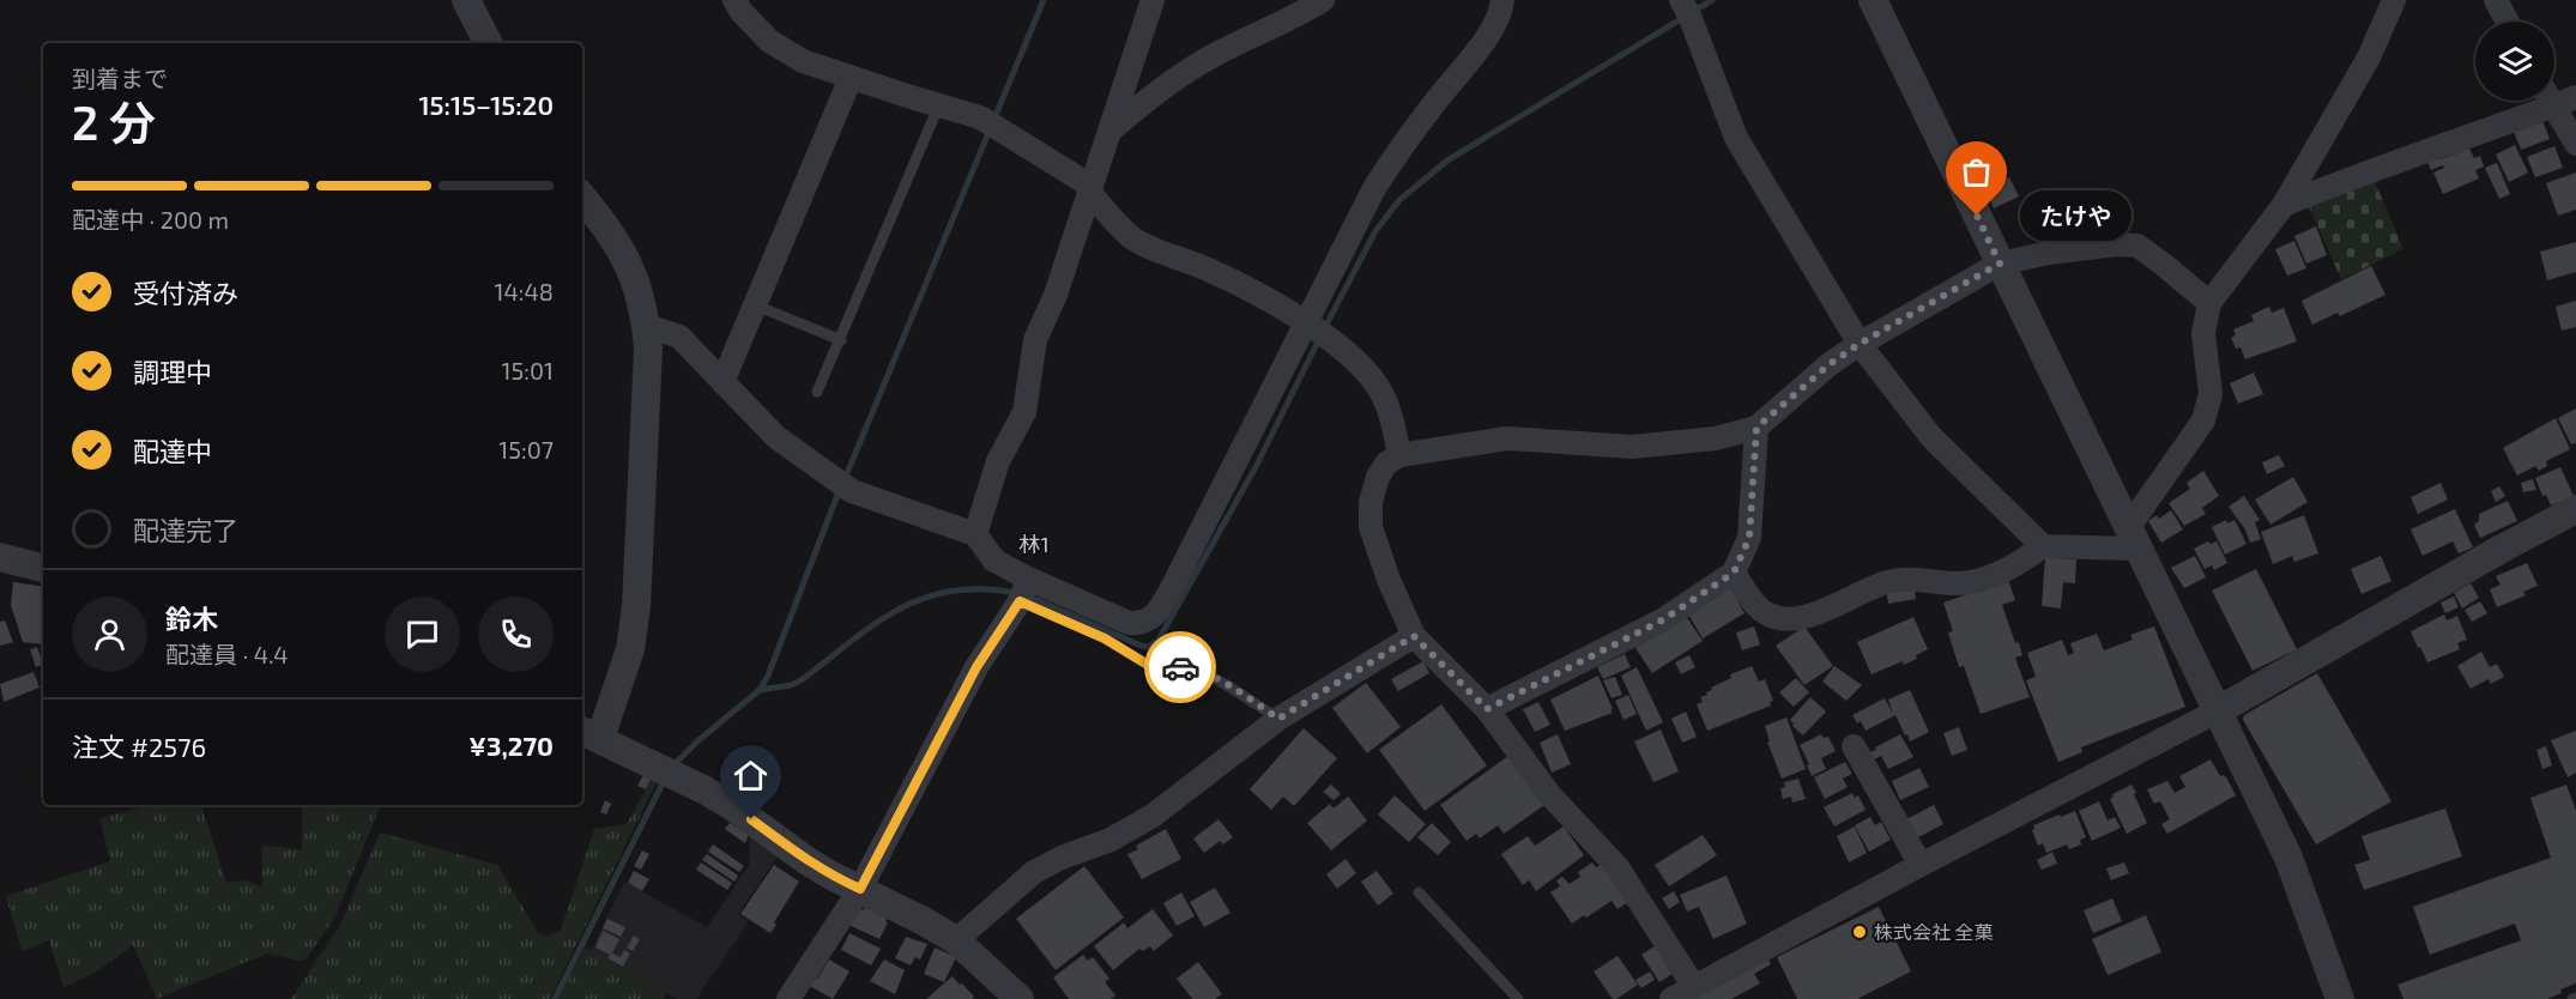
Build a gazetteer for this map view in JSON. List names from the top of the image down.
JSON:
{
  "districts": ["林1"],
  "places": ["たけや", "株式会社 全菓"],
  "page": {
    "heading": ["2 分", "到着まで", "15:15–15:20"],
    "panel": [
      "鈴木",
      "配達員 · 4.4",
      "注文 #2576",
      "¥3,270"
    ],
    "bar": "配達中 · 200 m",
    "bubble": "たけや",
    "list": [
      ["受付済み", "14:48"],
      ["調理中", "15:01"],
      ["配達中", "15:07"],
      "配達完了"
    ]
  }
}
